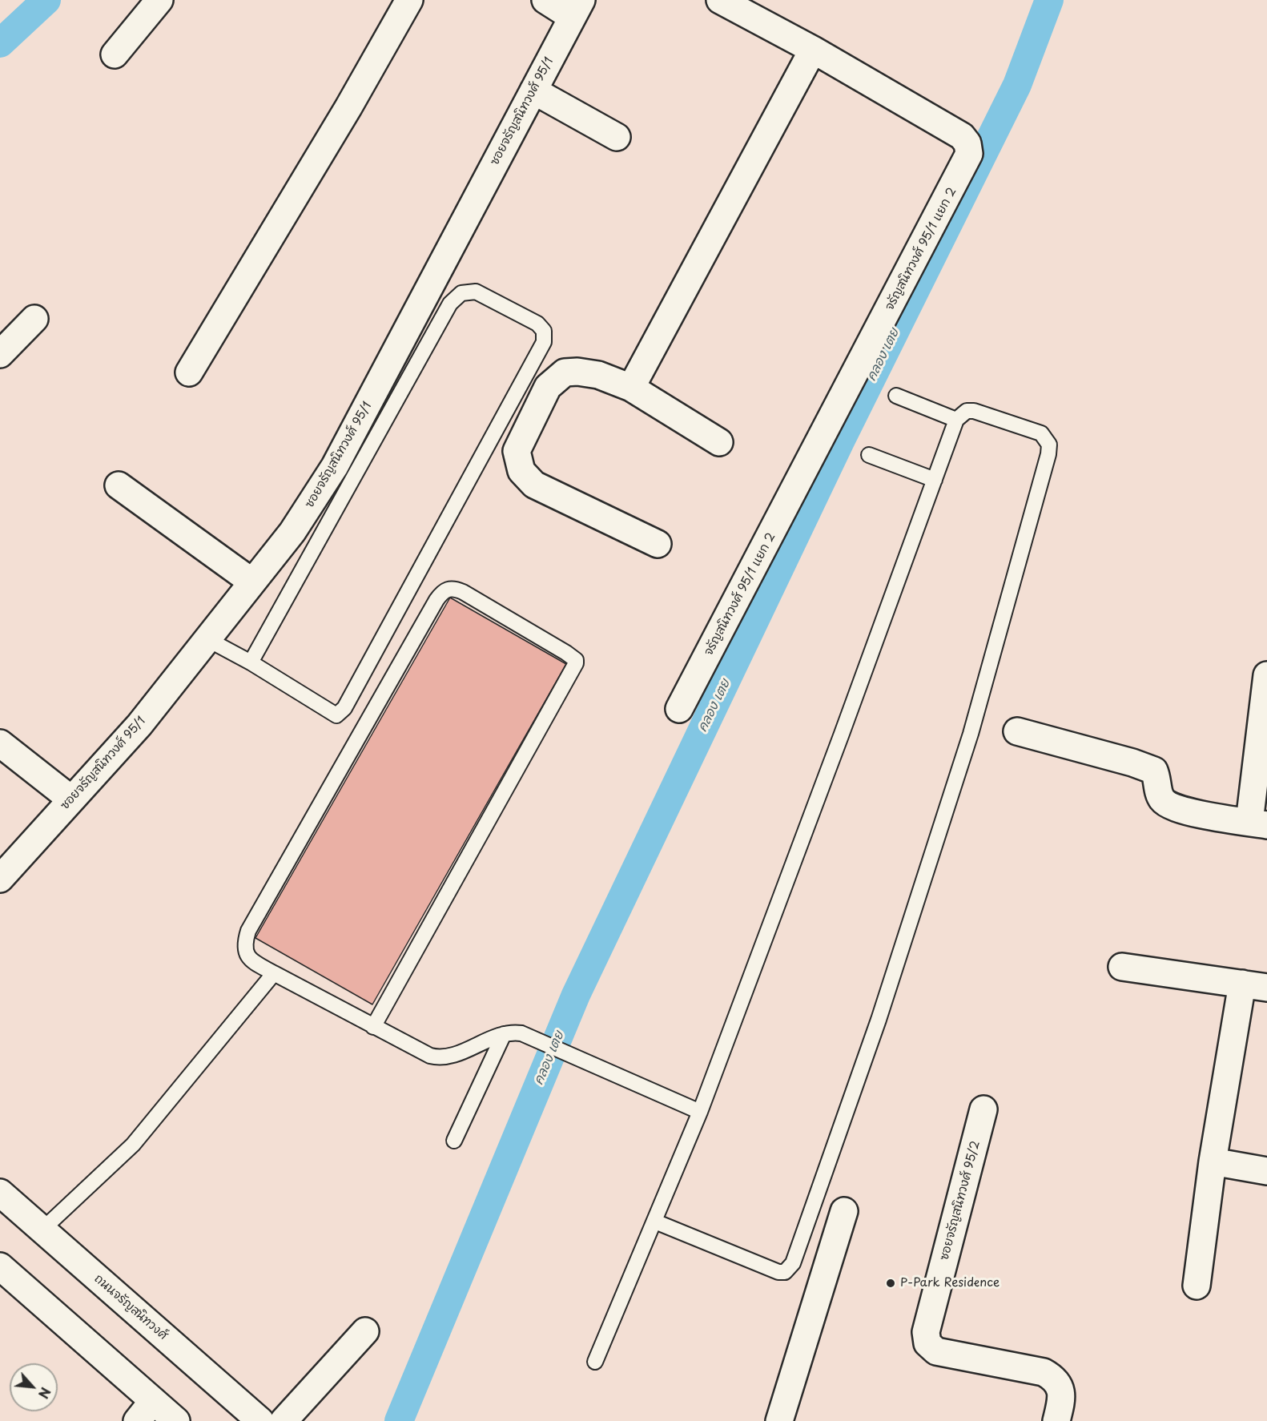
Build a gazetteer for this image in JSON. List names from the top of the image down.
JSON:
{
  "streets": {
    "street": [
      "ซอยจรัญสนิทวงศ์ 95/1",
      "จรัญสนิทวงศ์ 95/1 แยก 2",
      "ซอยจรัญสนิทวงศ์ 95/2",
      "ถนนจรัญสนิทวงศ์"
    ]
  },
  "water": ["คลอง เตย"],
  "places": ["P-Park Residence"],
  "north": "bottom right"
}
